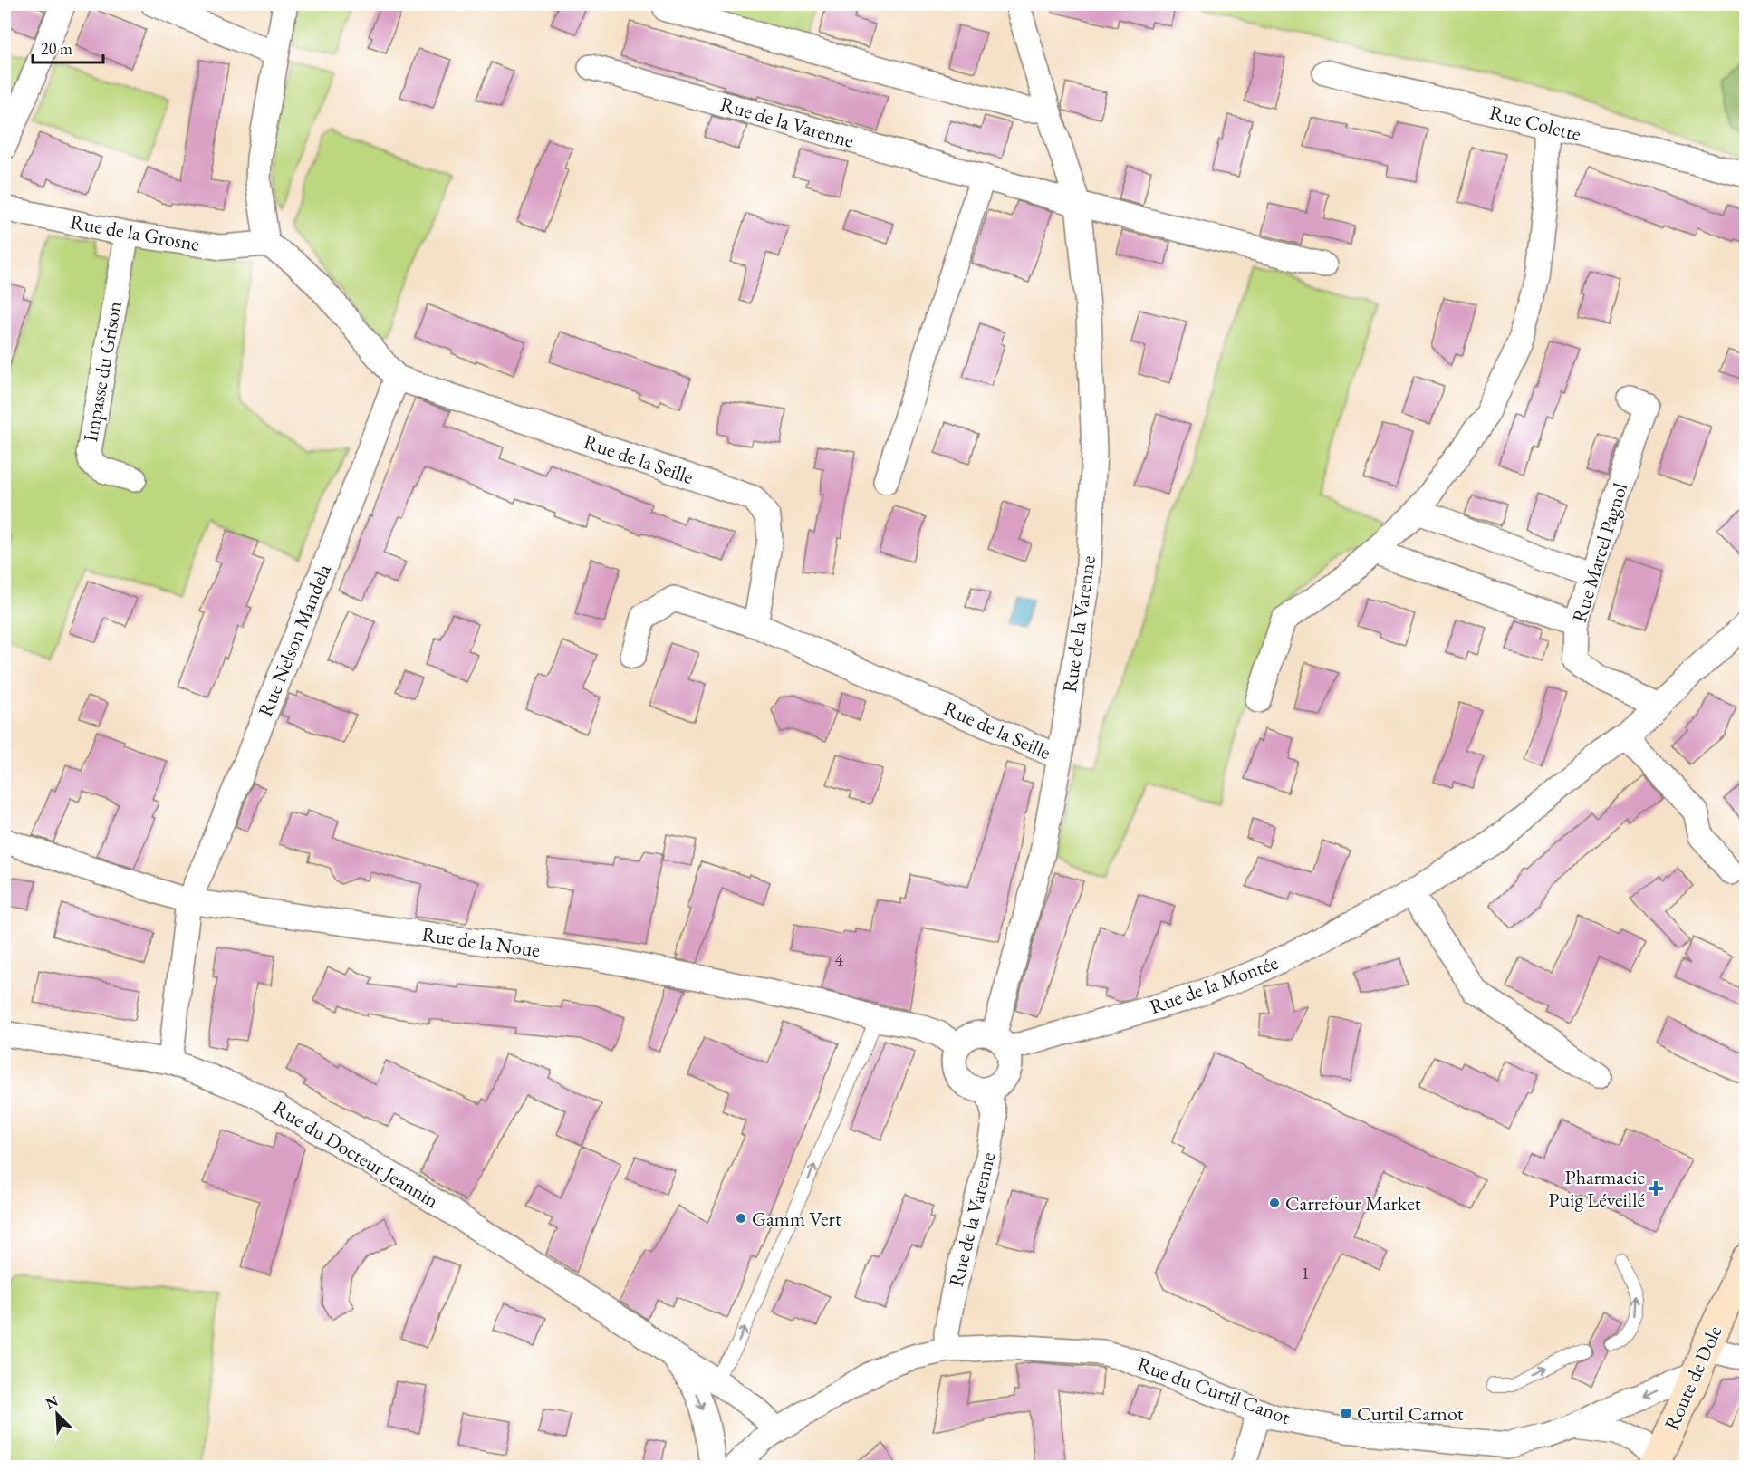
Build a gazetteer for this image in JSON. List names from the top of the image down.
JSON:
{
  "streets": {
    "main road": ["Route de Dole"],
    "street": [
      "Rue de la Varenne",
      "Rue Colette",
      "Rue de la Grosne",
      "Impasse du Grison",
      "Rue de la Seille",
      "Rue Marcel Pagnol",
      "Rue Nelson Mandela",
      "Rue de la Noue",
      "Rue de la Montée",
      "Rue du Docteur Jeannin",
      "Rue du Curtil Canot"
    ]
  },
  "crossings": [
    ["Rue de la Varenne", "Rue de la Seille"],
    ["Rue de la Varenne", "Rue de la Noue"],
    ["Rue de la Varenne", "Rue de la Montée"],
    ["Rue de la Varenne", "Rue du Curtil Canot"],
    ["Rue de la Grosne", "Impasse du Grison"],
    ["Rue de la Seille", "Rue Nelson Mandela"],
    ["Rue Marcel Pagnol", "Rue de la Montée"],
    ["Rue Nelson Mandela", "Rue de la Noue"],
    ["Rue Nelson Mandela", "Rue du Docteur Jeannin"],
    ["Rue de la Noue", "Rue de la Montée"],
    ["Rue du Docteur Jeannin", "Rue du Curtil Canot"],
    ["Route de Dole", "Rue du Curtil Canot"]
  ],
  "places": {
    "health": ["Pharmacie Puig Léveillé"],
    "other": ["Carrefour Market", "Gamm Vert"],
    "transit": ["Curtil Carnot"]
  },
  "house_numbers": ["4", "1"],
  "scale_bar": "20 m",
  "north": "top left"
}
